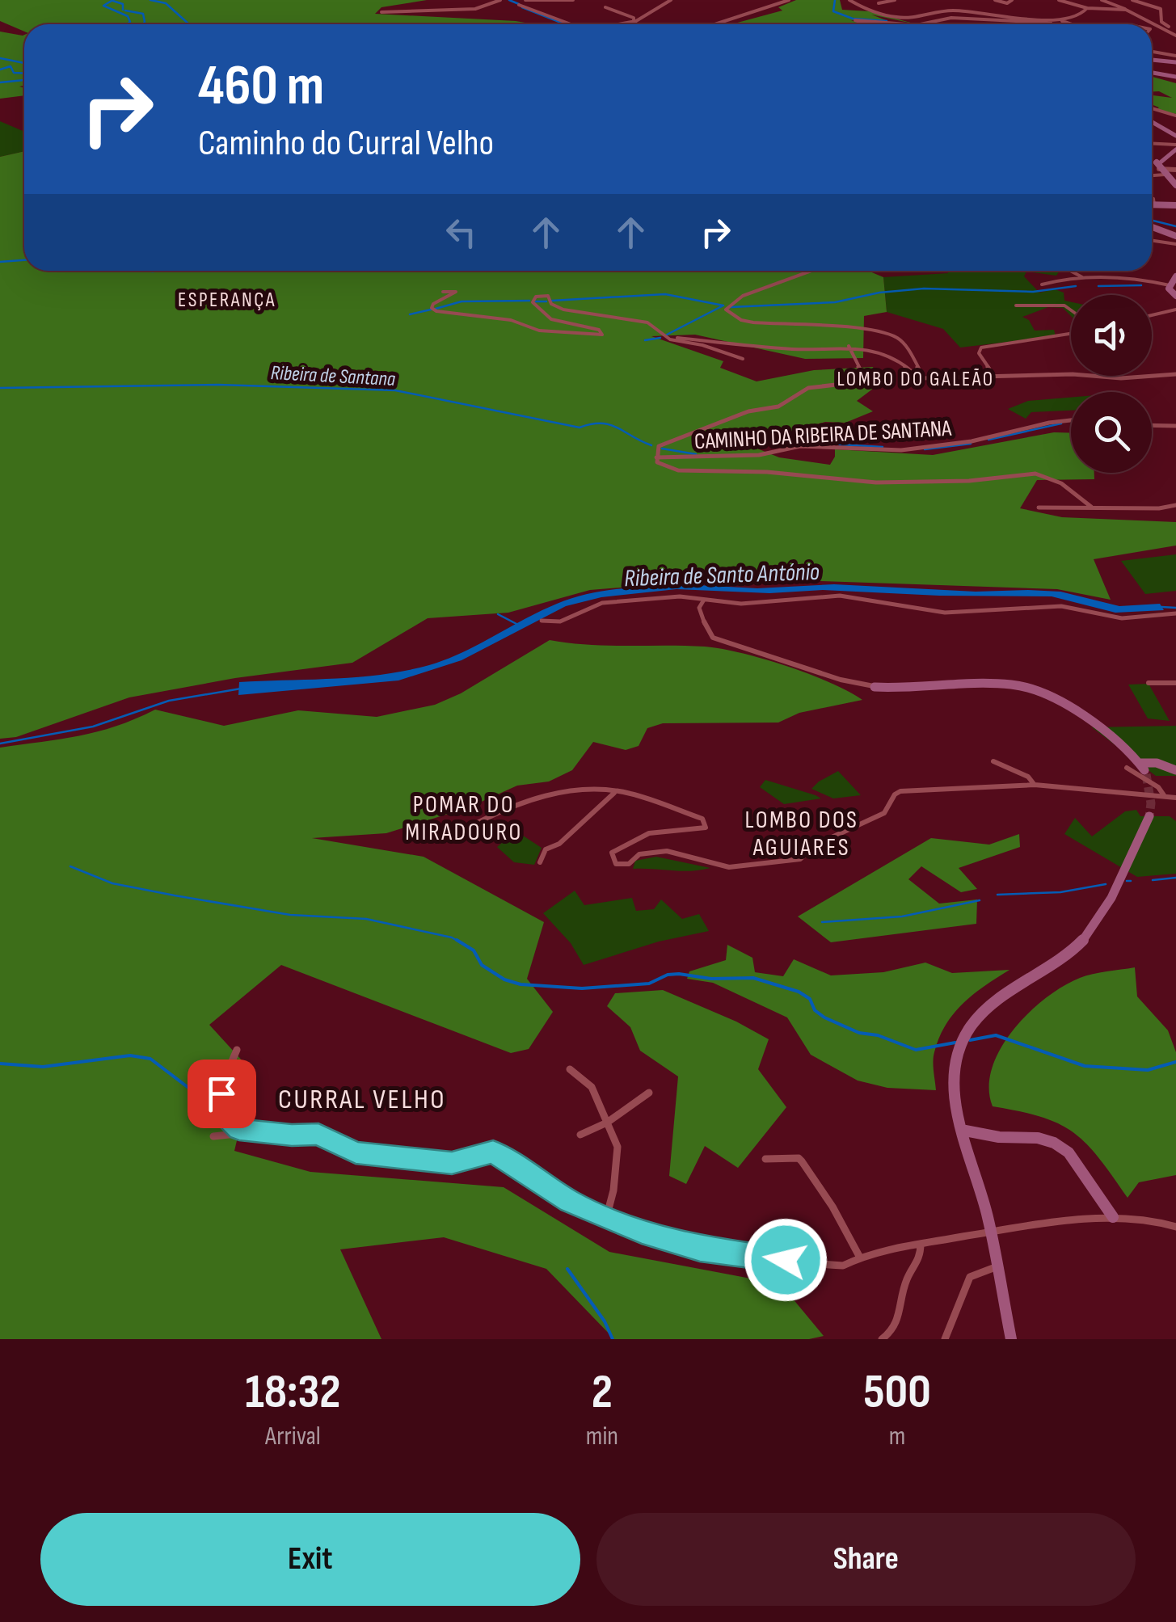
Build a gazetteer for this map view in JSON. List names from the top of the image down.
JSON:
{
  "streets": {
    "street": ["CAMINHO DA RIBEIRA DE SANTANA"]
  },
  "districts": [
    "ESPERANÇA",
    "LOMBO DO GALEÃO",
    "POMAR DO MIRADOURO",
    "LOMBO DOS AGUIARES",
    "CURRAL VELHO"
  ],
  "water": ["Ribeira de Santana", "Ribeira de Santo António"],
  "page": {
    "turn": ["460 m", "Caminho do Curral Velho"],
    "eta": [
      "18:32",
      "Arrival",
      "2",
      "min",
      "500",
      "m"
    ],
    "buttons": ["Exit", "Share"]
  }
}
